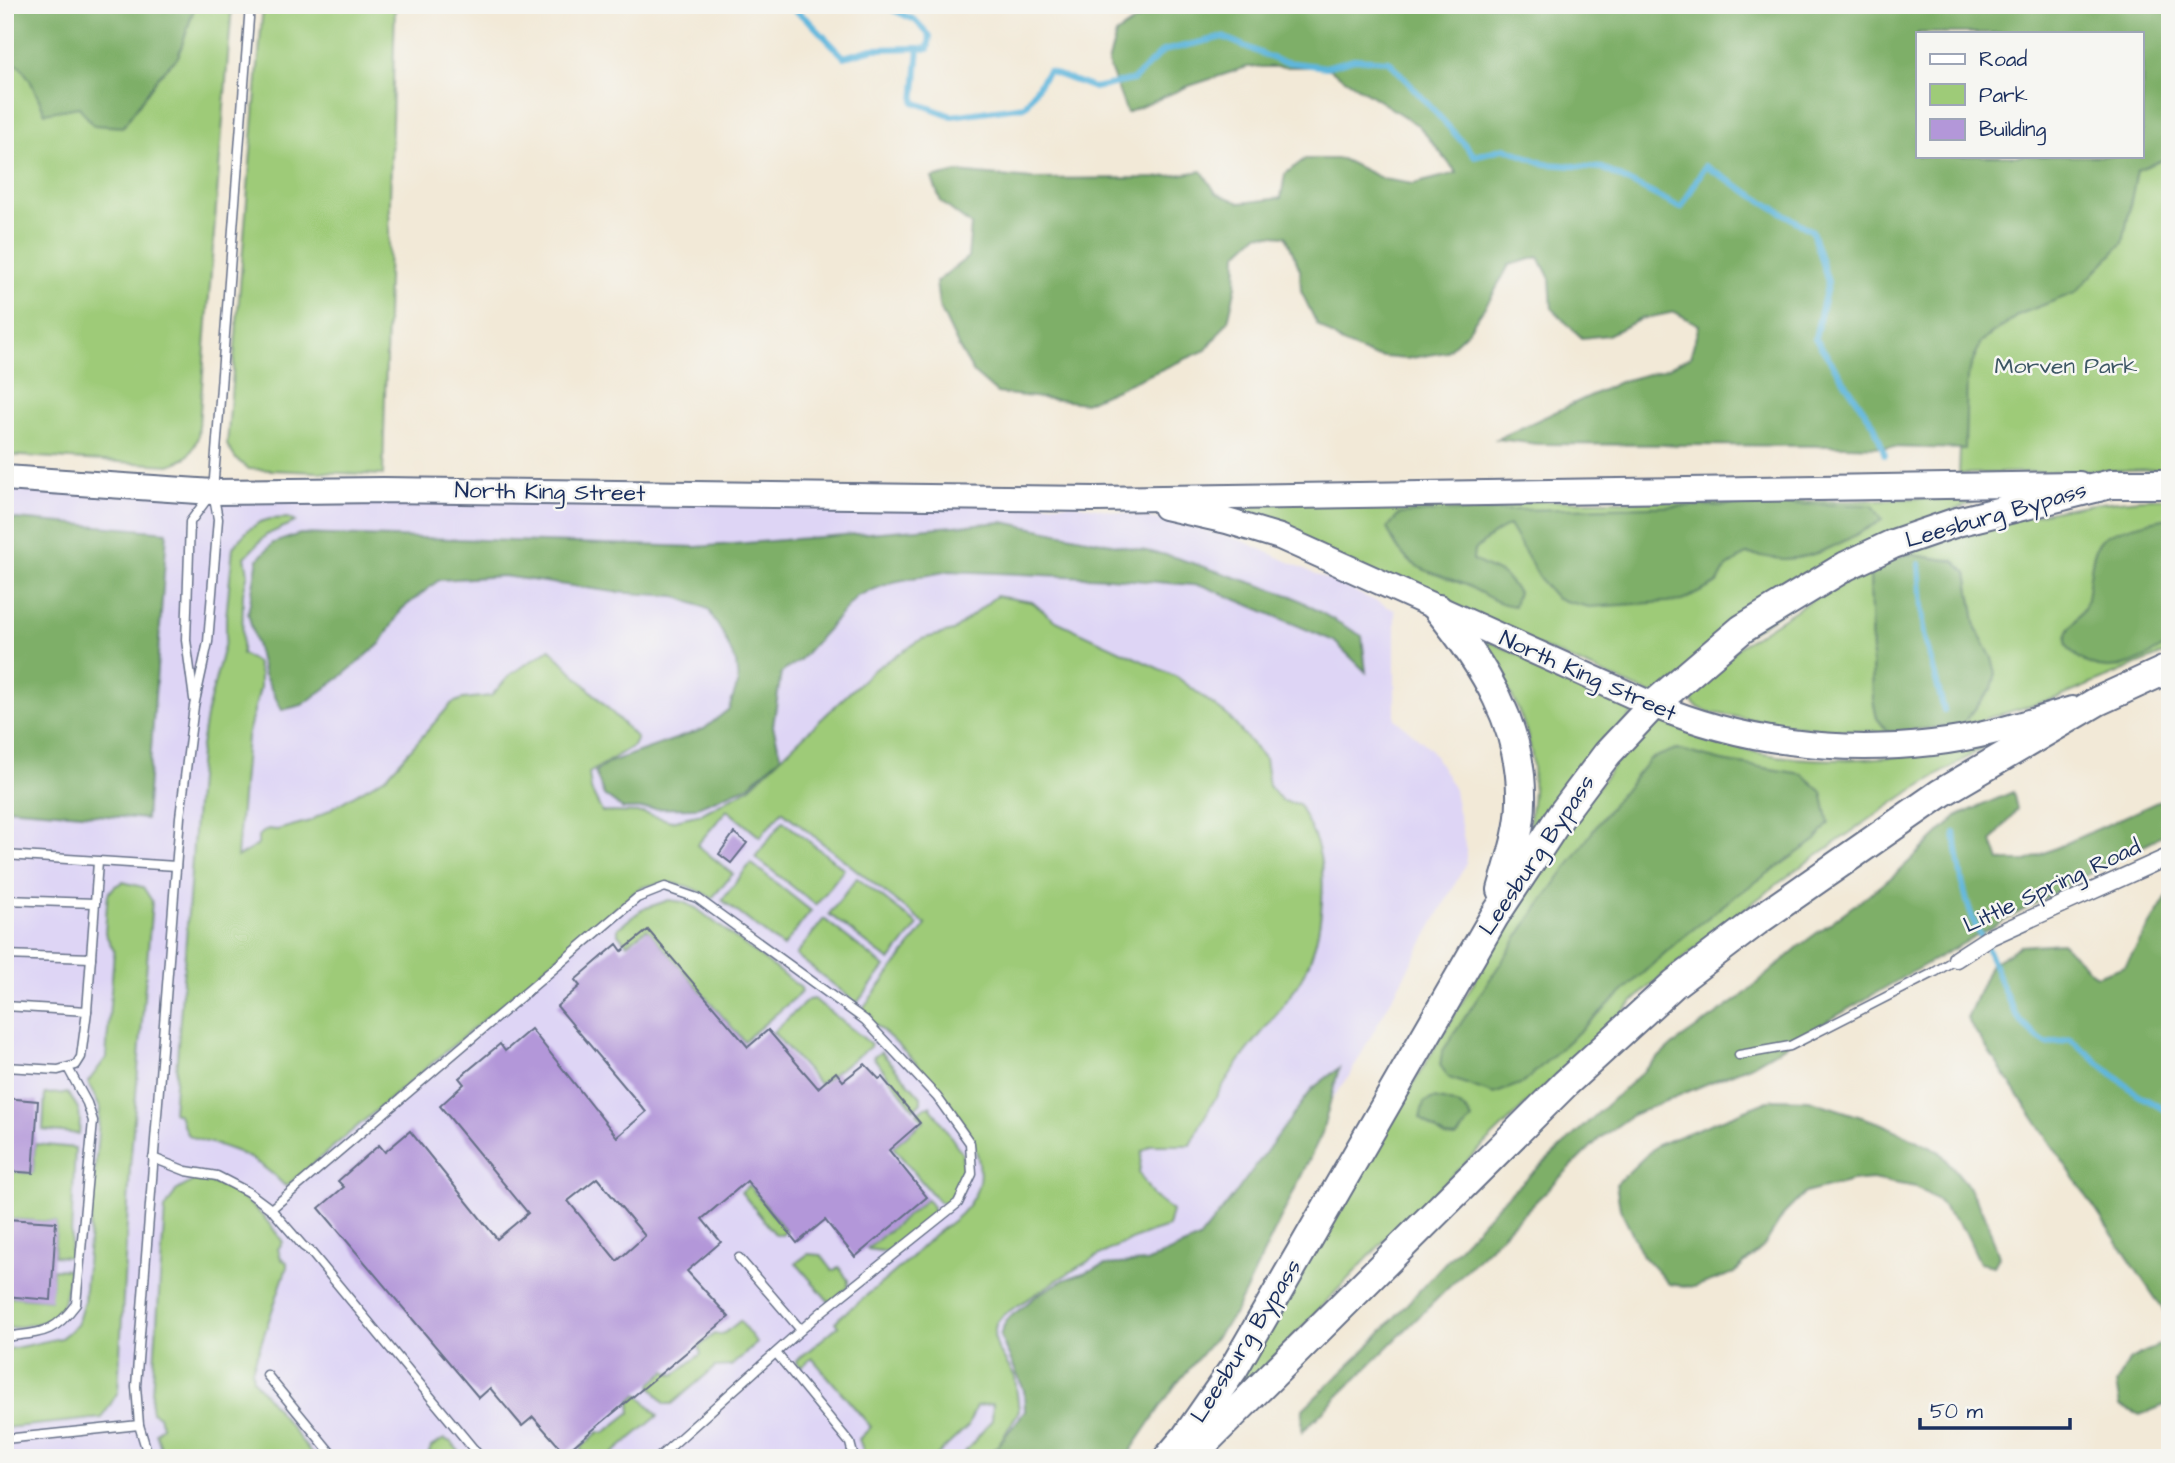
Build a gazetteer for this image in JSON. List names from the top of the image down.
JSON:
{
  "streets": {
    "highway": ["Leesburg Bypass"],
    "main road": ["North King Street"],
    "street": ["Little Spring Road"]
  },
  "crossings": [
    ["North King Street", "Leesburg Bypass"]
  ],
  "parks": ["Morven Park"],
  "legend": ["Road", "Park", "Building"],
  "scale_bar": "50 m"
}
